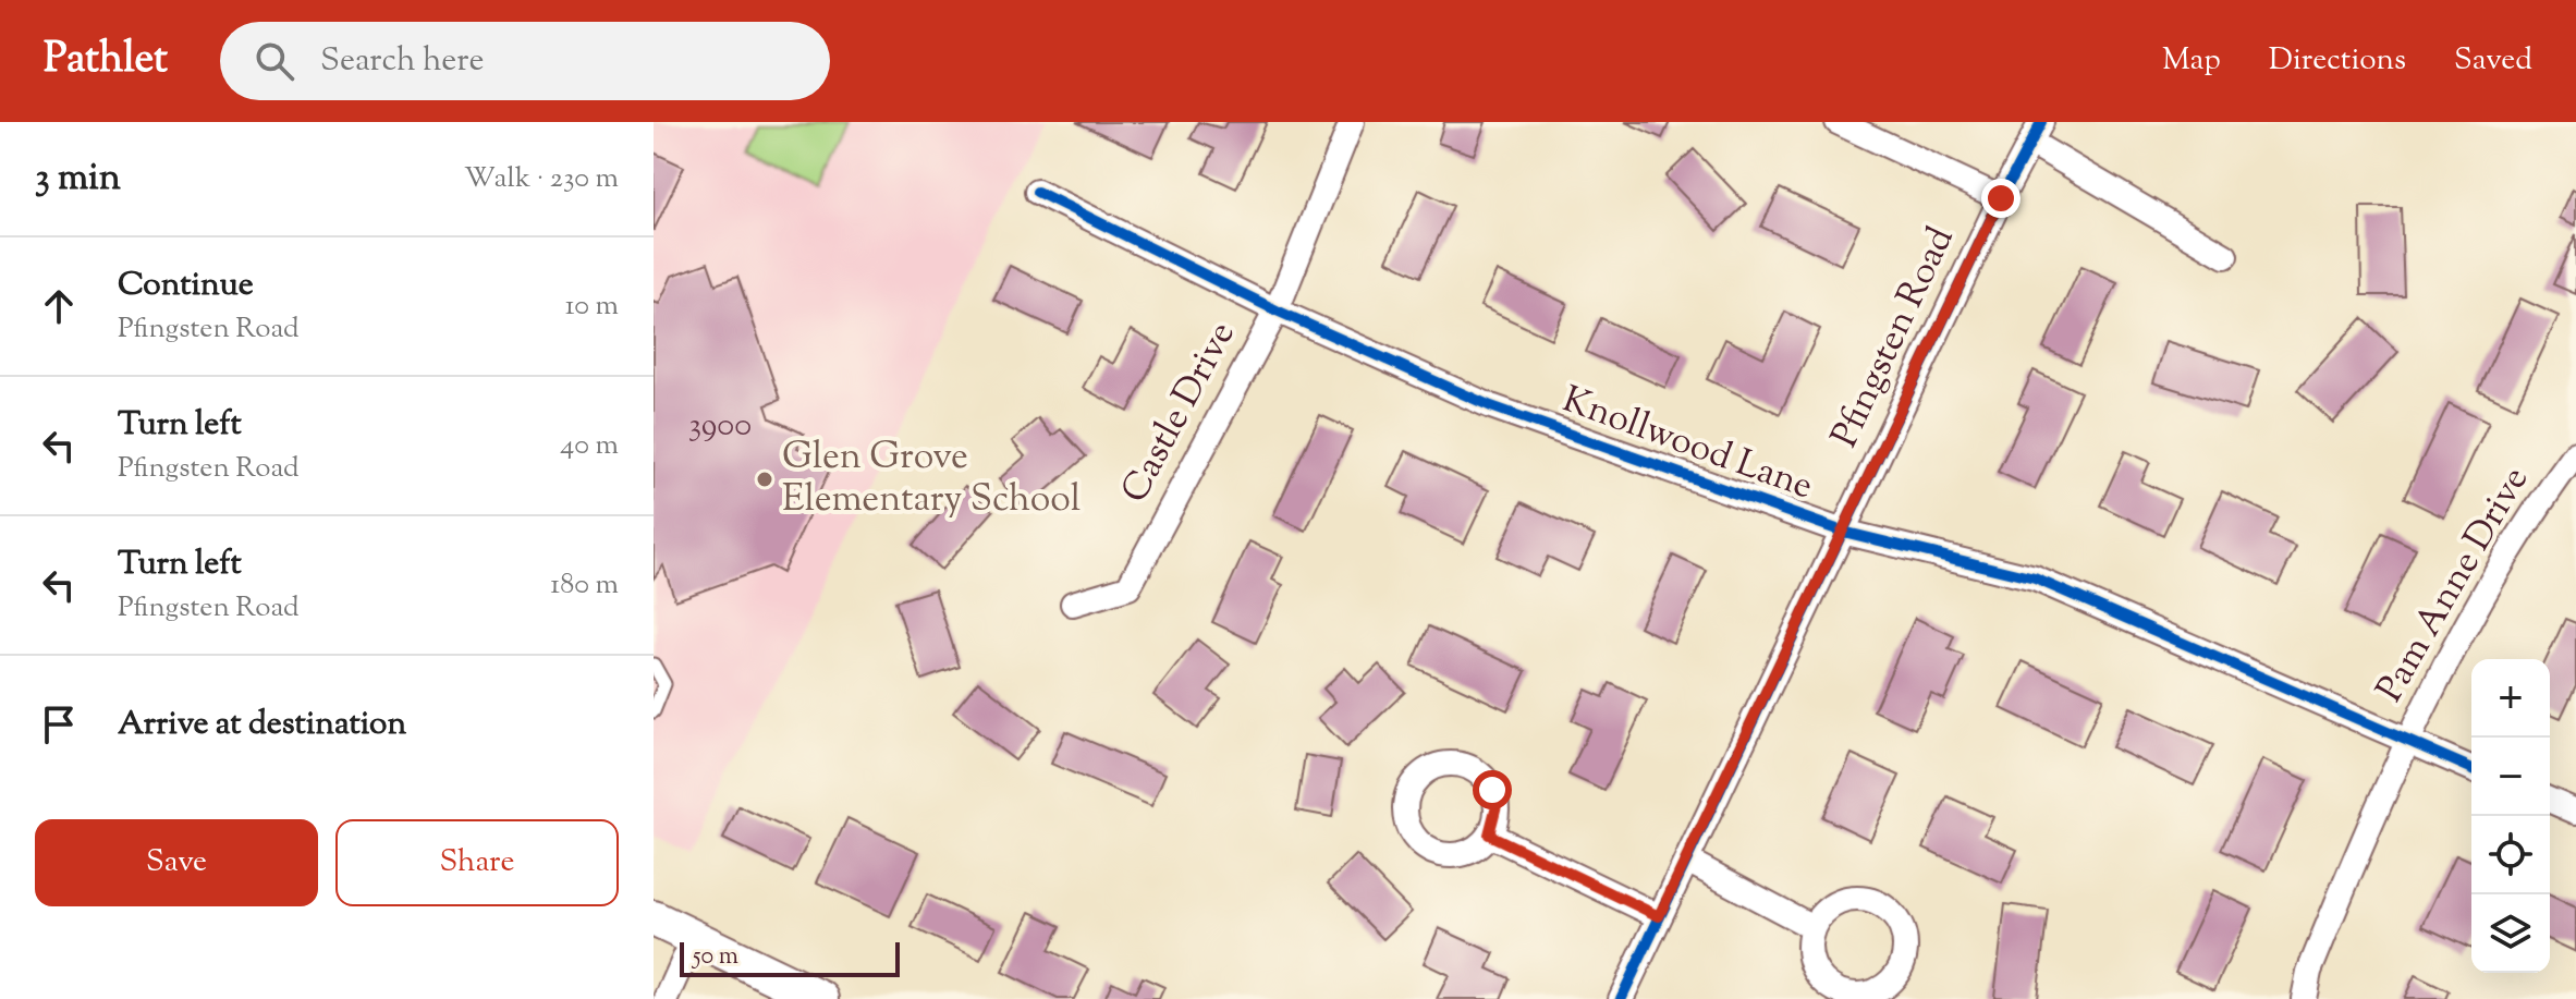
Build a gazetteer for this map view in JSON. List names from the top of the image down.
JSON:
{
  "streets": {
    "street": [
      "Pfingsten Road",
      "Castle Drive",
      "Knollwood Lane",
      "Pam Anne Drive"
    ]
  },
  "crossings": [
    ["Pfingsten Road", "Knollwood Lane"],
    ["Castle Drive", "Knollwood Lane"],
    ["Knollwood Lane", "Pam Anne Drive"]
  ],
  "places": ["Glen Grove Elementary School"],
  "house_numbers": ["3900"],
  "scale_bar": "50 m",
  "page": {
    "header": "Pathlet",
    "search": "Search here",
    "nav": ["Map", "Directions", "Saved"],
    "heading": ["3 min", "Walk · 230 m"],
    "list": [
      ["Continue", "Pfingsten Road", "10 m"],
      ["Turn left", "Pfingsten Road", "40 m"],
      ["Turn left", "Pfingsten Road", "180 m"],
      "Arrive at destination"
    ],
    "map_buttons": ["+", "−"],
    "buttons": ["Save", "Share"],
    "scale": "50 m"
  }
}
